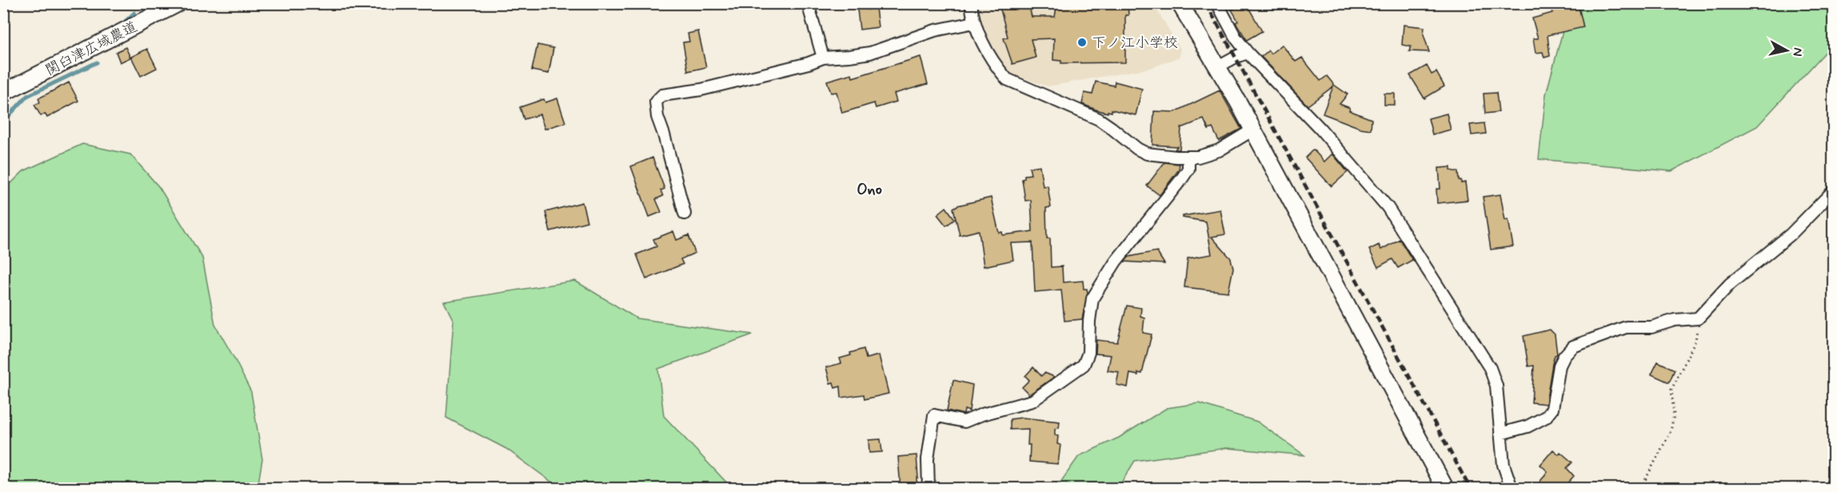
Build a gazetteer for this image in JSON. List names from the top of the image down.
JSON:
{
  "streets": {
    "street": ["関臼津広域農道"]
  },
  "districts": ["Ono"],
  "places": ["下ノ江小学校"],
  "north": "right"
}
